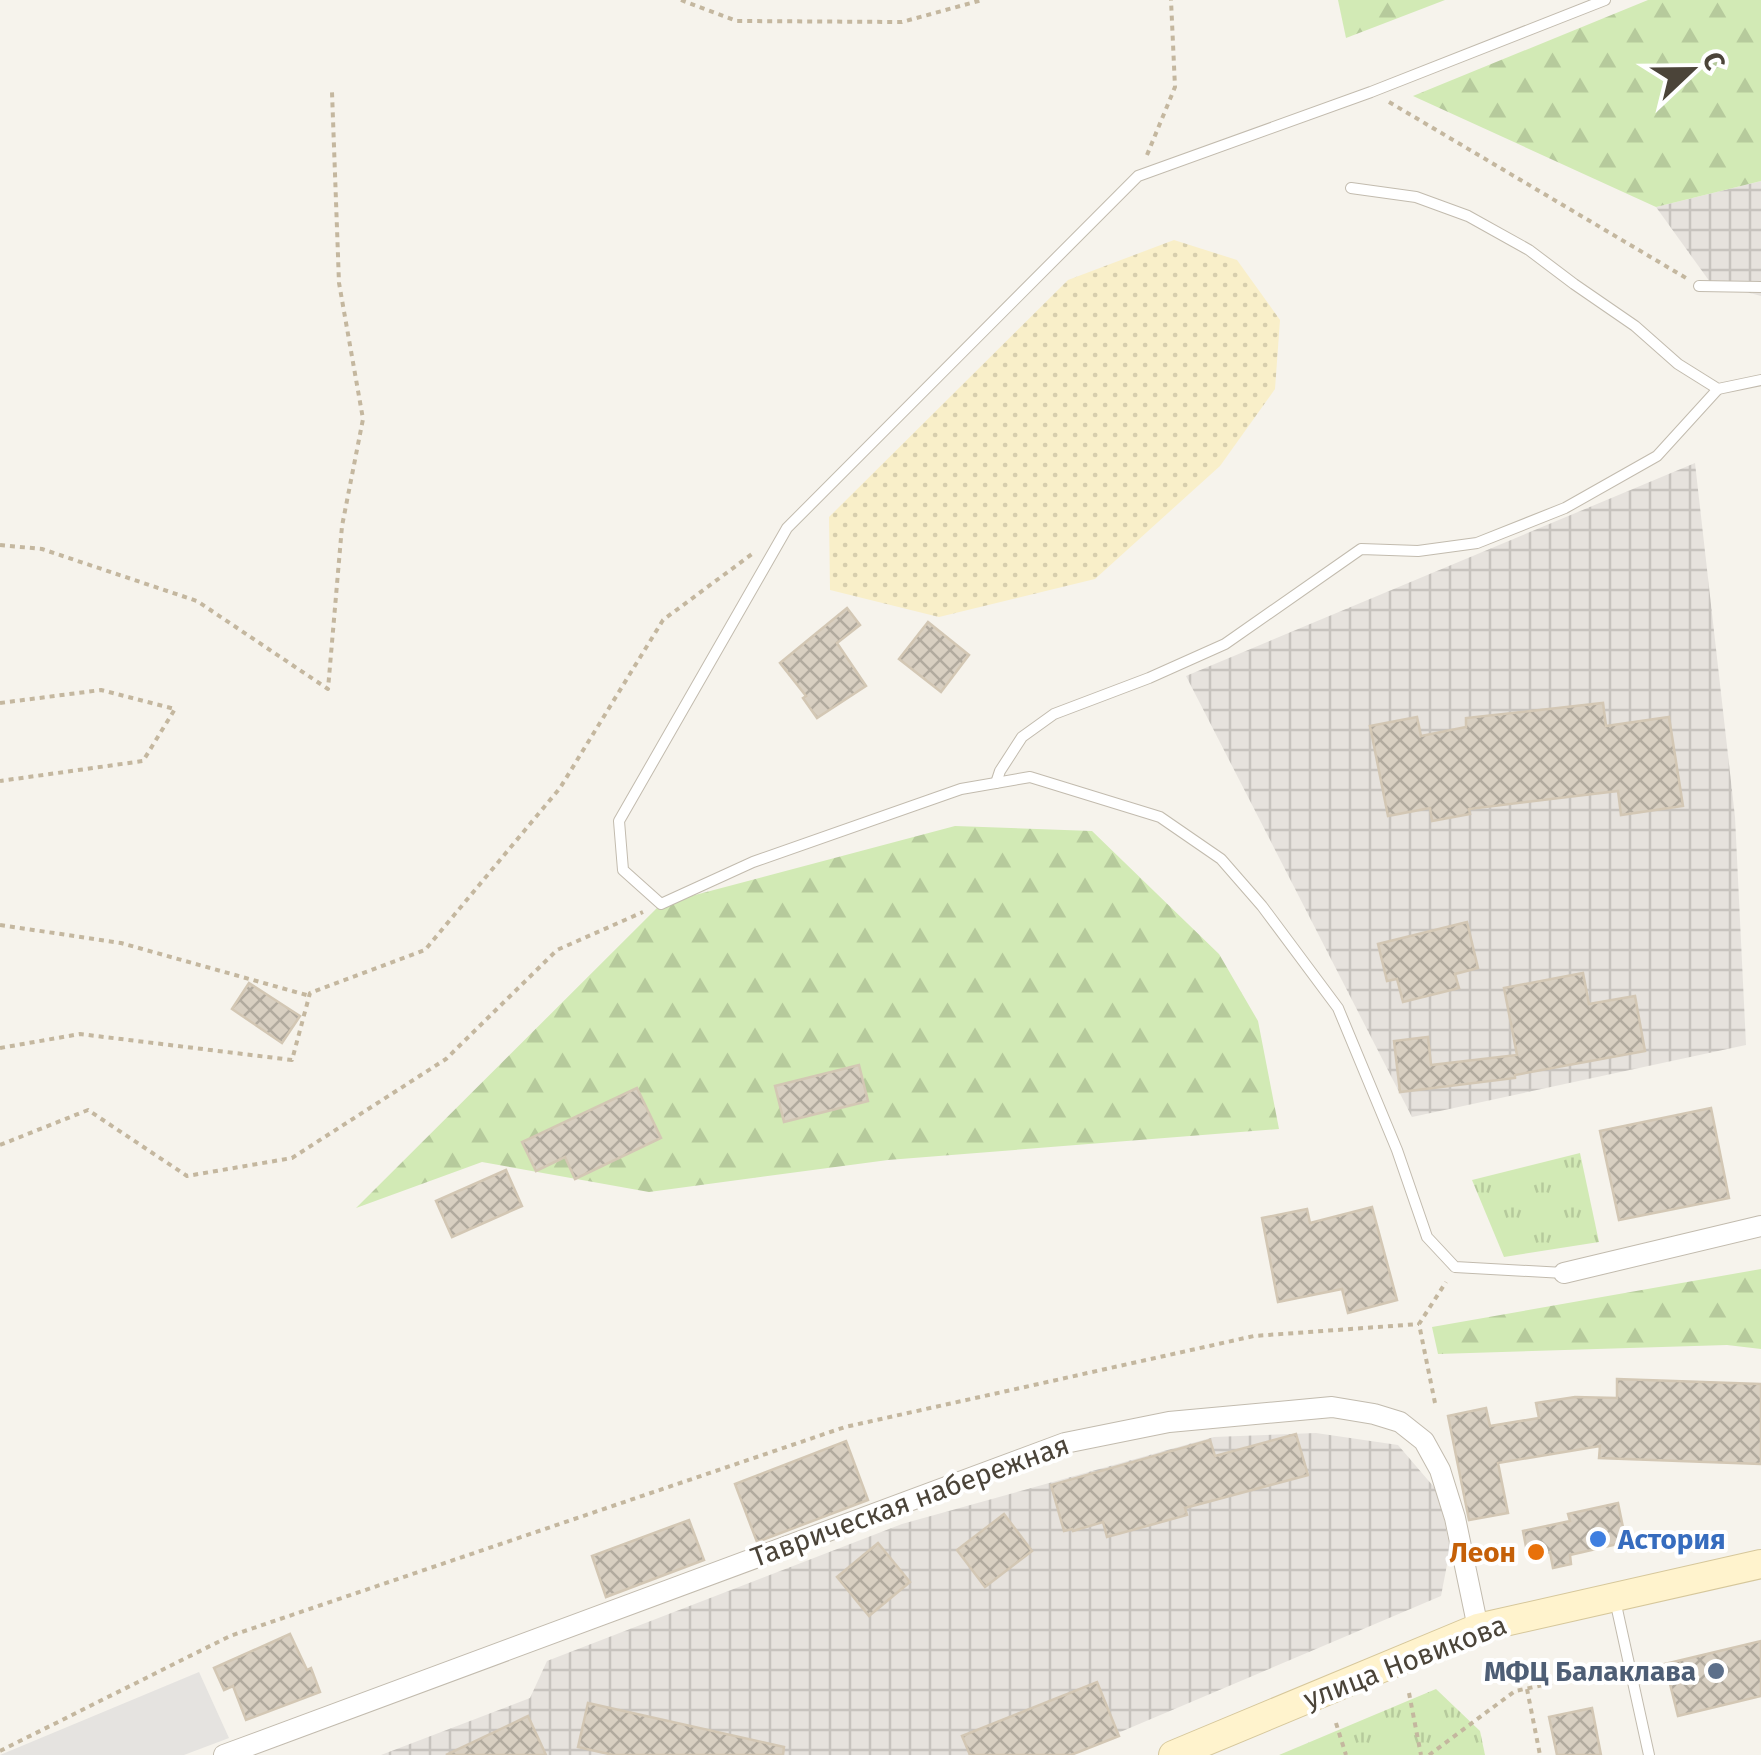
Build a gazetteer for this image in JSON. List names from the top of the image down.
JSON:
{
  "streets": {
    "main road": ["улица Новикова"],
    "street": ["Таврическая набережная"]
  },
  "crossings": [
    ["Таврическая набережная", "улица Новикова"]
  ],
  "places": ["Астория", "Леон", "МФЦ Балаклава"],
  "north": "right"
}
